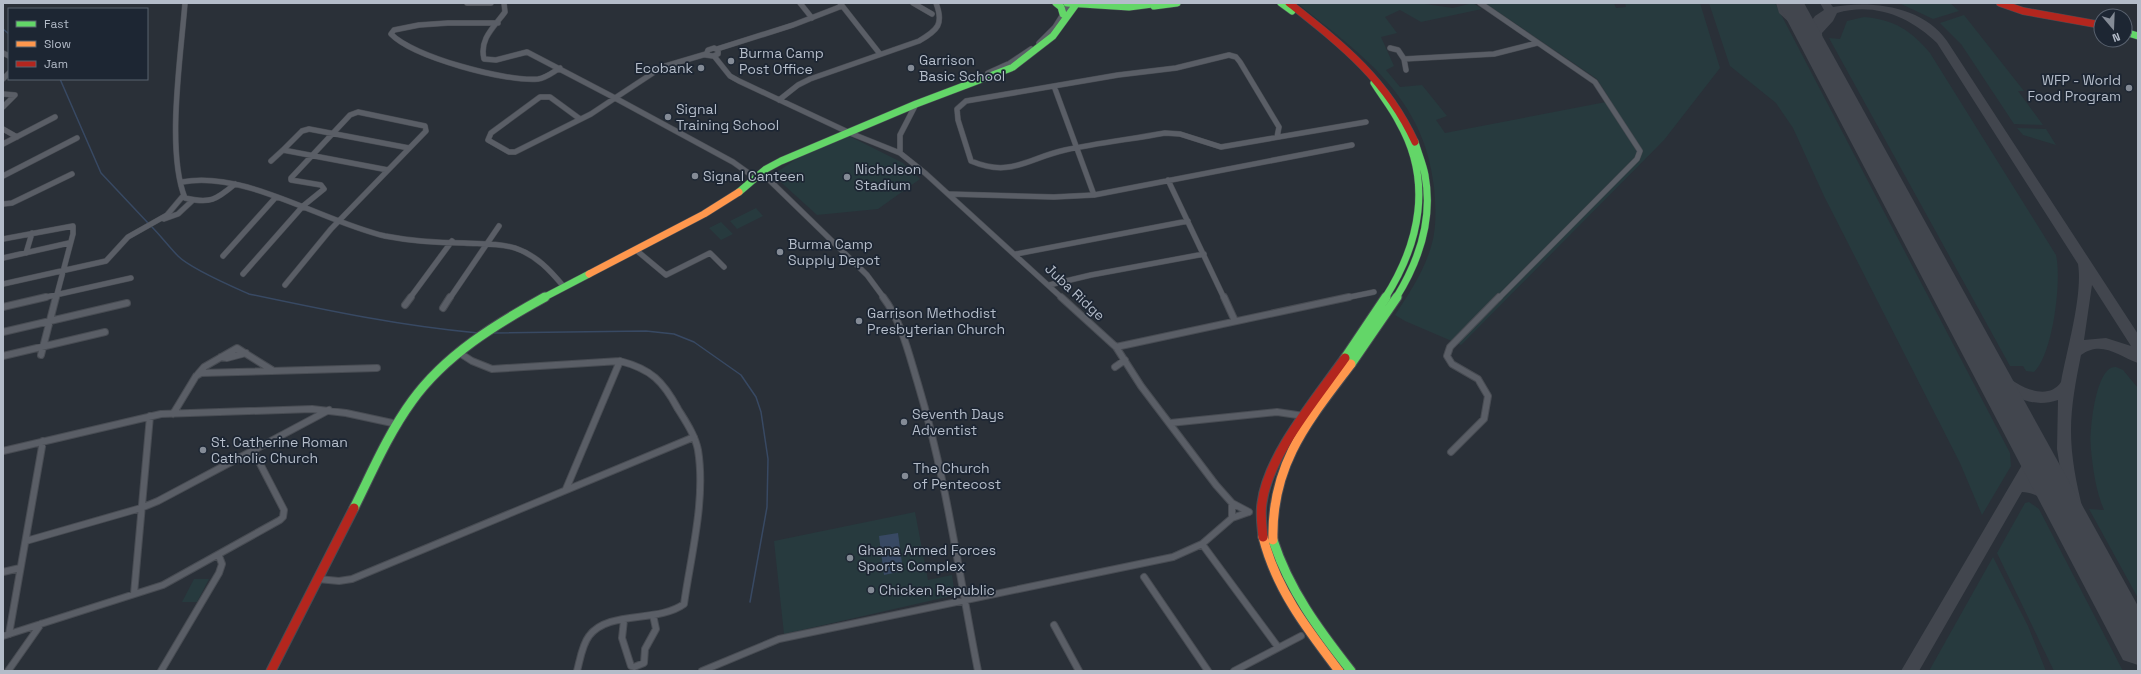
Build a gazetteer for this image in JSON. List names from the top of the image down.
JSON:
{
  "streets": {
    "street": ["Juba Ridge"]
  },
  "places": [
    "Burma Camp Post Office",
    "Ecobank",
    "Garrison Basic School",
    "WFP - World Food Program",
    "Signal Training School",
    "Signal Canteen",
    "Nicholson Stadium",
    "Burma Camp Supply Depot",
    "Garrison Methodist Presbyterian Church",
    "Seventh Days Adventist",
    "St. Catherine Roman Catholic Church",
    "The Church of Pentecost",
    "Ghana Armed Forces Sports Complex",
    "Chicken Republic"
  ],
  "legend": ["Fast", "Slow", "Jam"],
  "north": "bottom"
}
